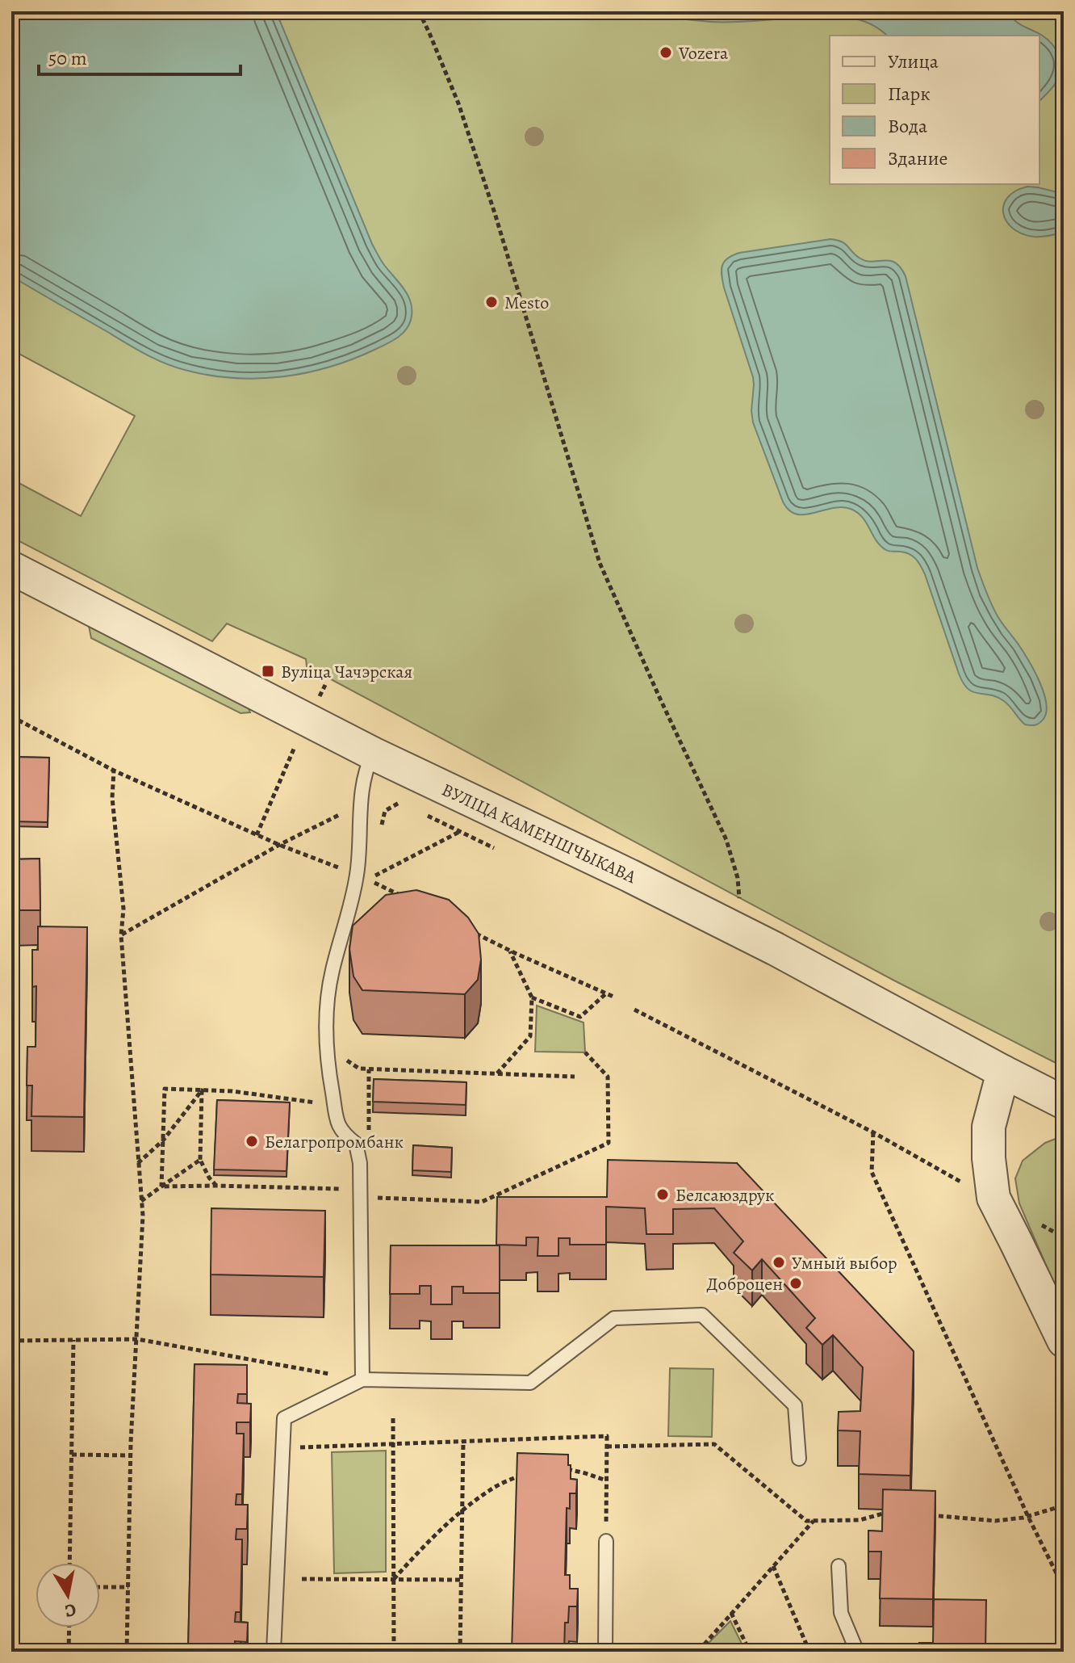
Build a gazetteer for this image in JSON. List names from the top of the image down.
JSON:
{
  "streets": {
    "street": ["ВУЛІЦА КАМЕНШЧЫКАВА"]
  },
  "places": {
    "other": [
      "Vozera",
      "Mesto",
      "Белагропромбанк",
      "Белсаюздрук",
      "Умный выбор",
      "Доброцен"
    ],
    "transit": ["Вуліца Чачэрская"]
  },
  "legend": [
    "Улица",
    "Парк",
    "Вода",
    "Здание"
  ],
  "scale_bar": "50 m",
  "north": "bottom"
}
